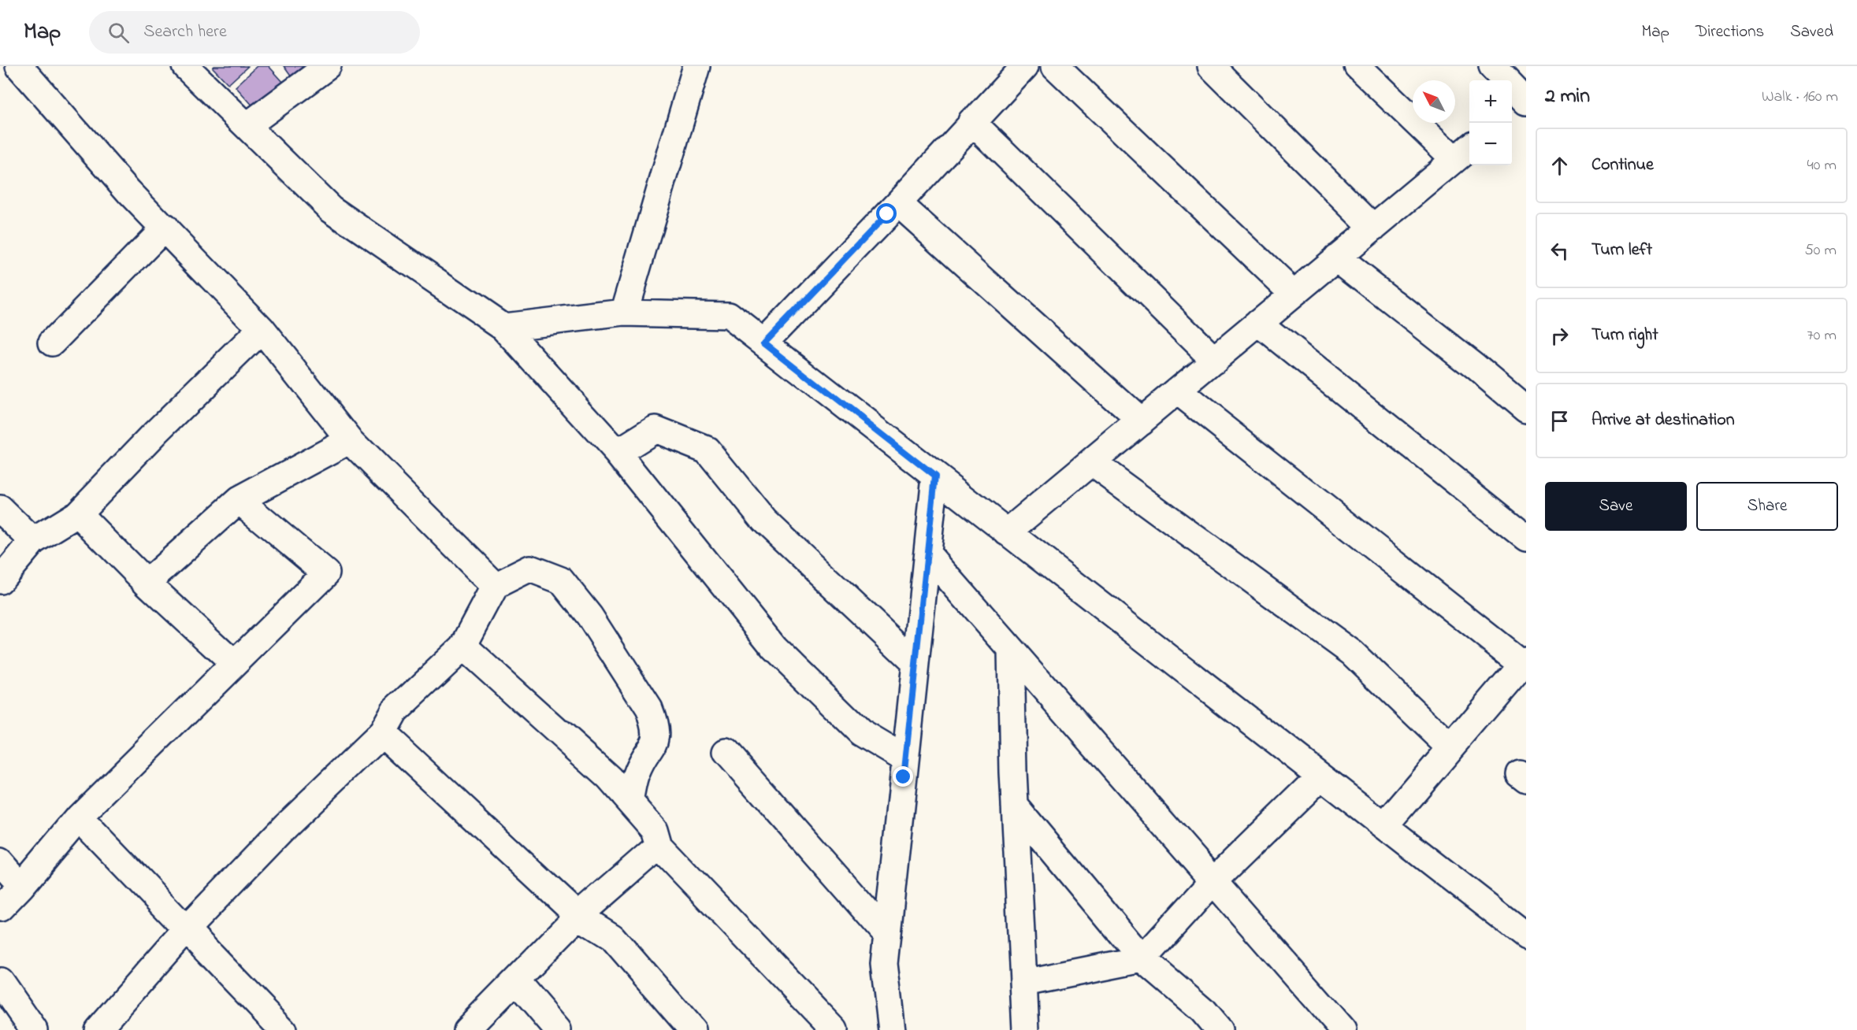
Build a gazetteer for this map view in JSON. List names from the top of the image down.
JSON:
{
  "north": "top left",
  "page": {
    "header": "Map",
    "search": "Search here",
    "nav": ["Map", "Directions", "Saved"],
    "heading": ["2 min", "Walk · 160 m"],
    "map_buttons": ["+", "−"],
    "list": [
      ["Continue", "40 m"],
      ["Turn left", "50 m"],
      ["Turn right", "70 m"],
      "Arrive at destination"
    ],
    "buttons": ["Save", "Share"]
  }
}
